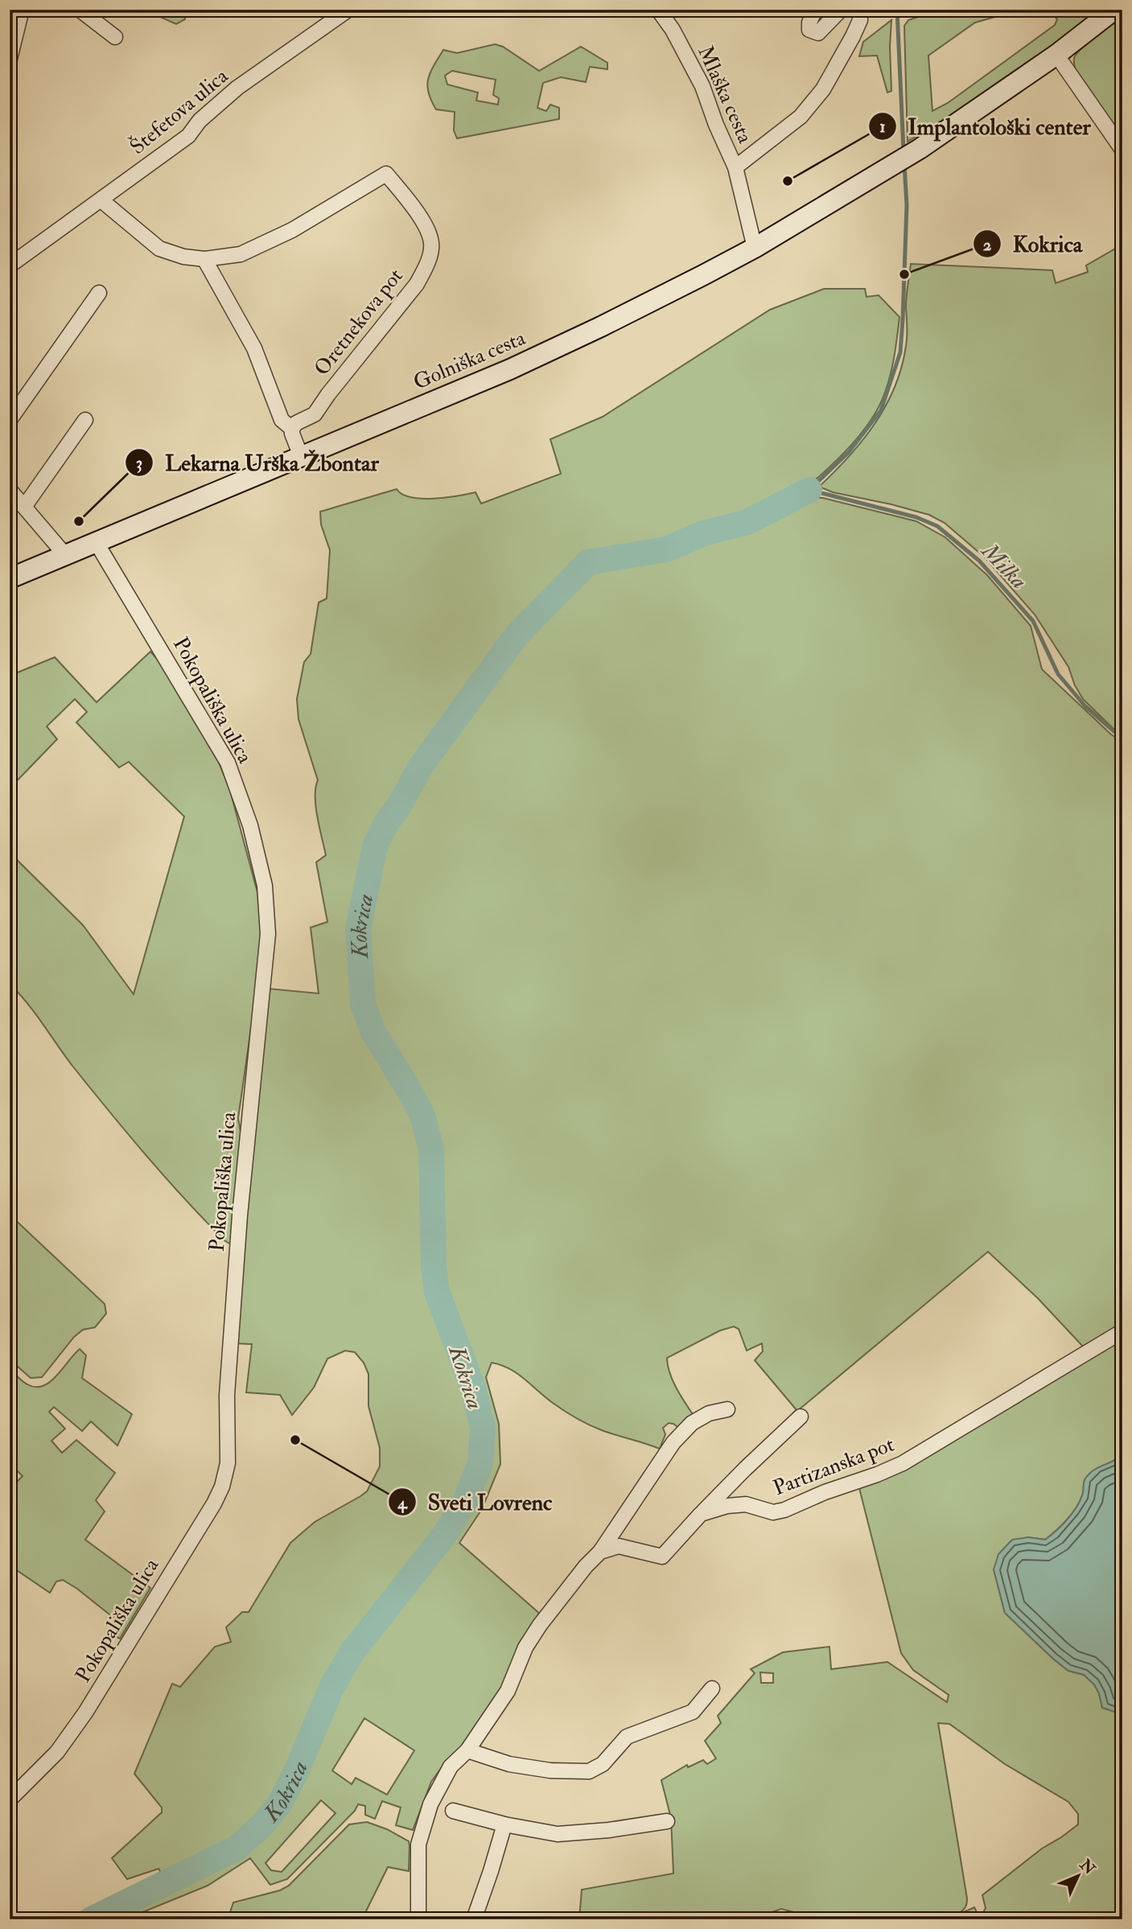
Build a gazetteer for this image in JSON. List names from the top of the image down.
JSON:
{
  "streets": {
    "main road": ["Golniška cesta"],
    "street": [
      "Mlaška cesta",
      "Štefetova ulica",
      "Oretnekova pot",
      "Pokopališka ulica",
      "Partizanska pot"
    ]
  },
  "crossings": [
    ["Mlaška cesta", "Golniška cesta"],
    ["Štefetova ulica", "Oretnekova pot"],
    ["Golniška cesta", "Pokopališka ulica"]
  ],
  "water": ["Milka", "Kokrica"],
  "places": [
    "Implantološki center",
    "Kokrica",
    "Lekarna Urška Žbontar",
    "Sveti Lovrenc"
  ],
  "north": "top right"
}
